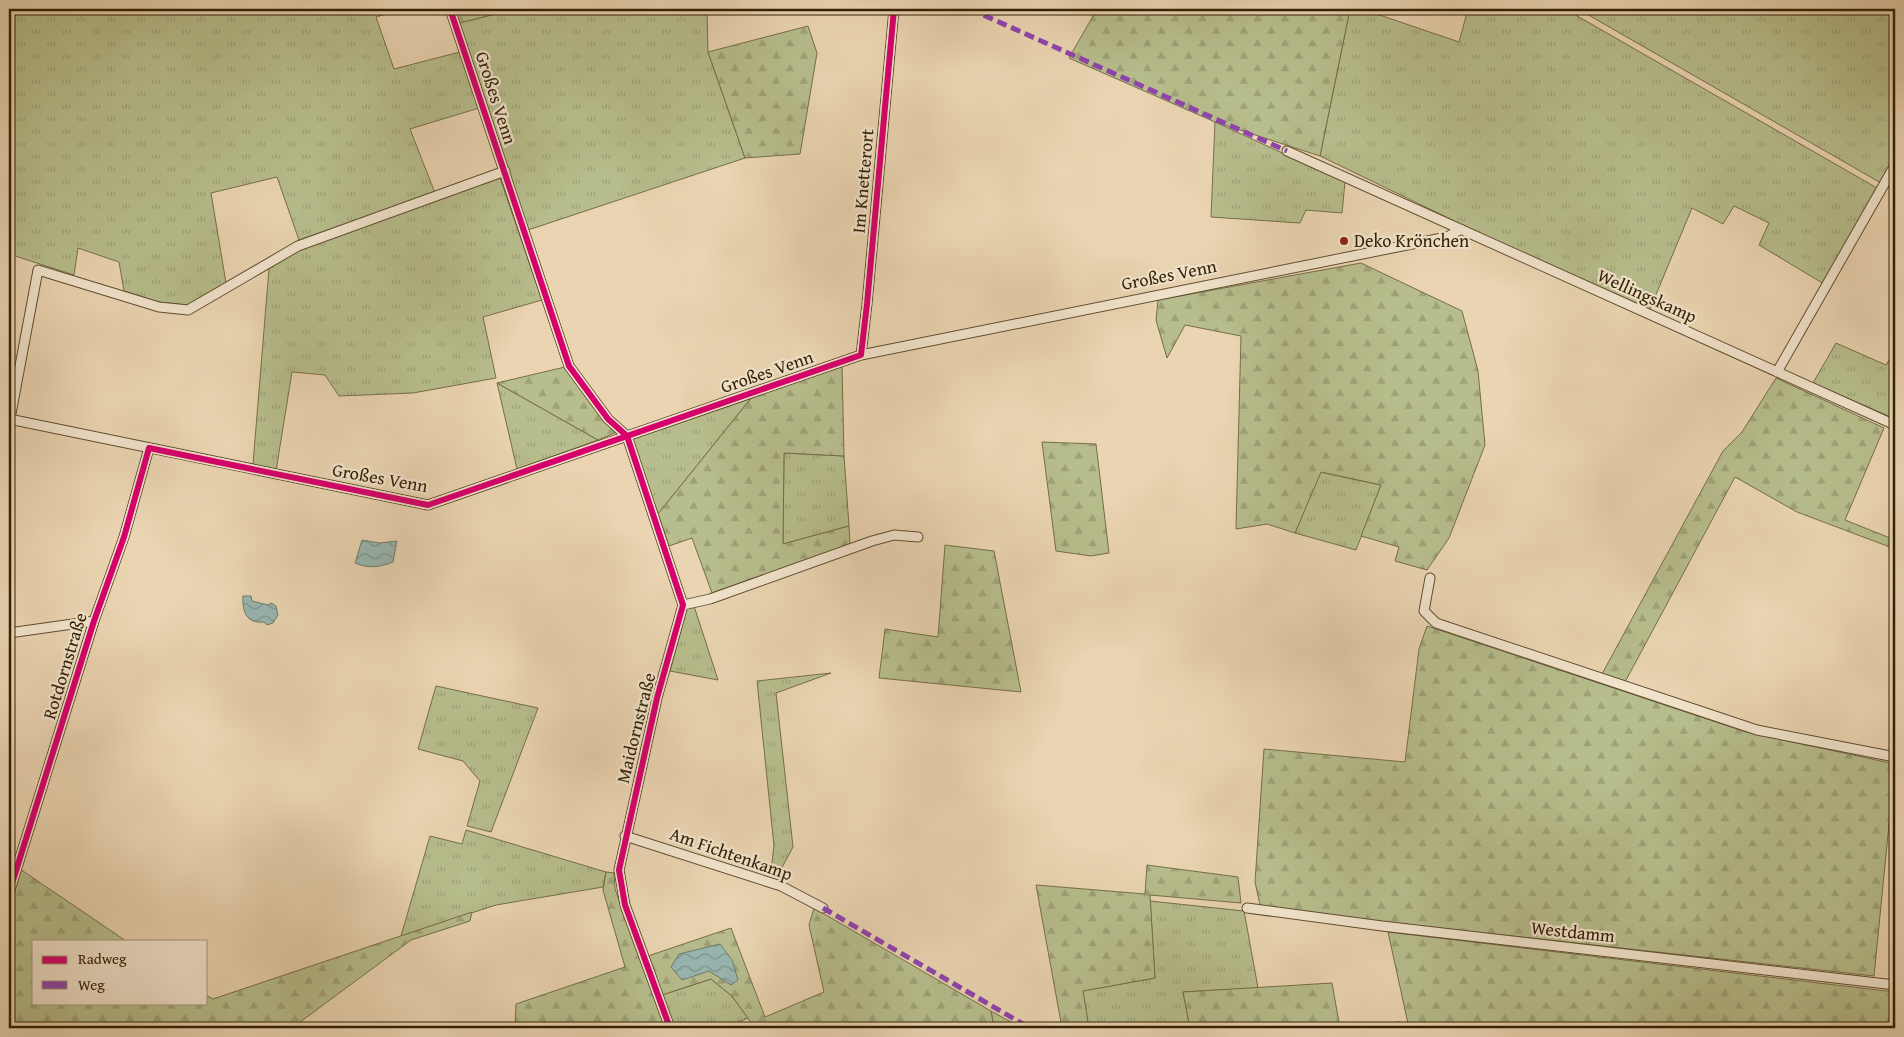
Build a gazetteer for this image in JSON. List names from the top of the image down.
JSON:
{
  "streets": {
    "street": [
      "Großes Venn",
      "Im Knetterort",
      "Wellingskamp",
      "Rotdornstraße",
      "Maidornstraße",
      "Am Fichtenkamp",
      "Westdamm"
    ]
  },
  "crossings": [
    ["Großes Venn", "Im Knetterort"],
    ["Großes Venn", "Wellingskamp"],
    ["Großes Venn", "Rotdornstraße"],
    ["Maidornstraße", "Am Fichtenkamp"]
  ],
  "places": ["Deko Krönchen"],
  "legend": ["Radweg", "Weg"]
}
